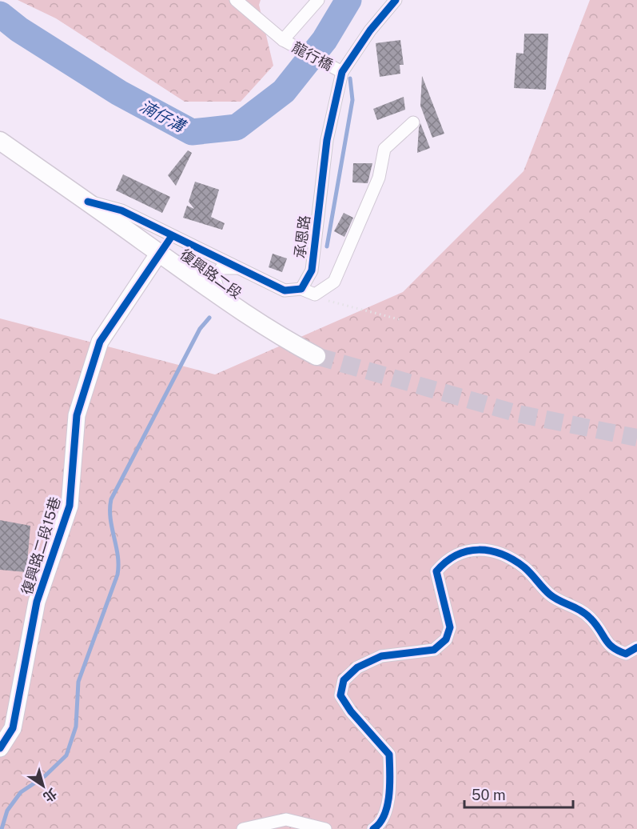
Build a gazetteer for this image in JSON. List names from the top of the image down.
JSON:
{
  "streets": {
    "main road": ["復興路二段"],
    "street": ["龍行橋", "承恩路", "復興路二段15巷"]
  },
  "crossings": [
    ["龍行橋", "承恩路"],
    ["復興路二段", "復興路二段15巷"]
  ],
  "water": ["湳仔溝"],
  "scale_bar": "50 m",
  "north": "bottom right"
}
